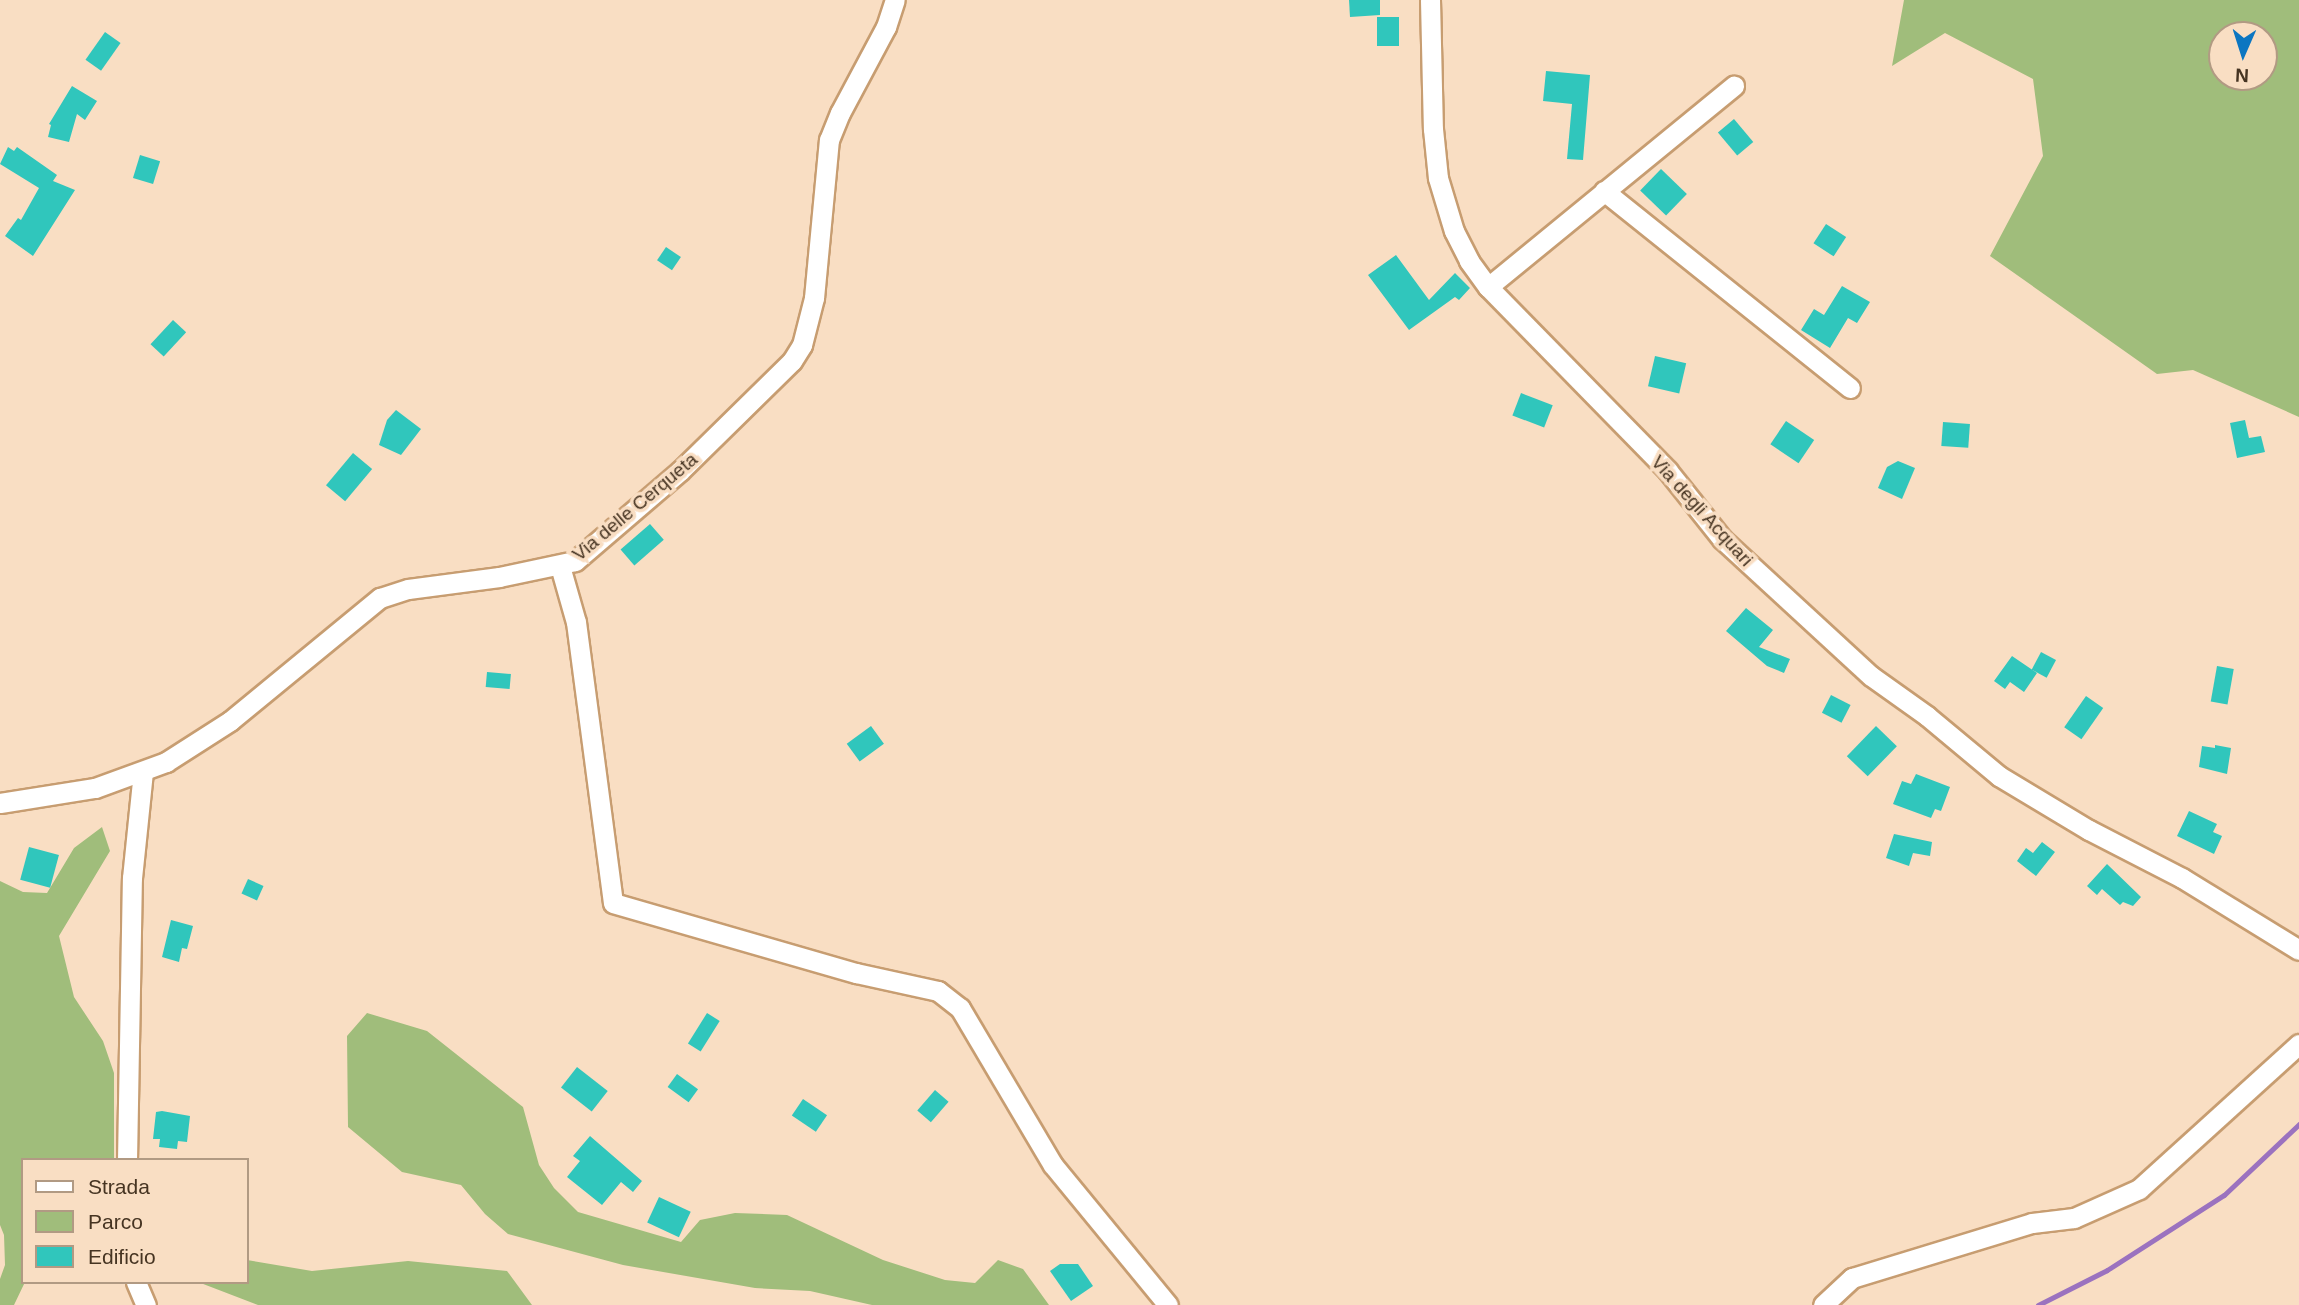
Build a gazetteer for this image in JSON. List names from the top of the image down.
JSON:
{
  "streets": {
    "street": ["Via delle Cerqueta", "Via degli Acquari"]
  },
  "legend": ["Strada", "Parco", "Edificio"],
  "north": "bottom"
}
